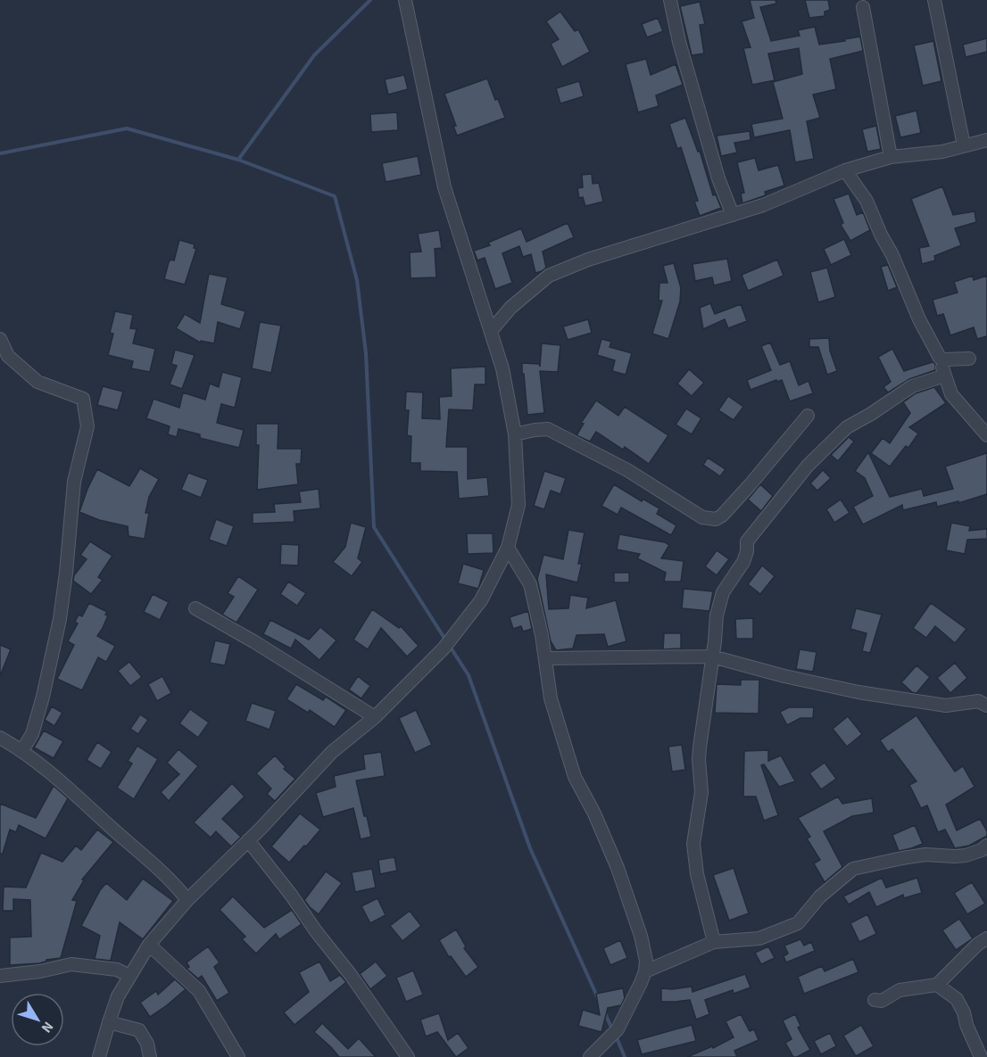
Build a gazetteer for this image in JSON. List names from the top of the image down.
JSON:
{
  "north": "bottom right"
}
